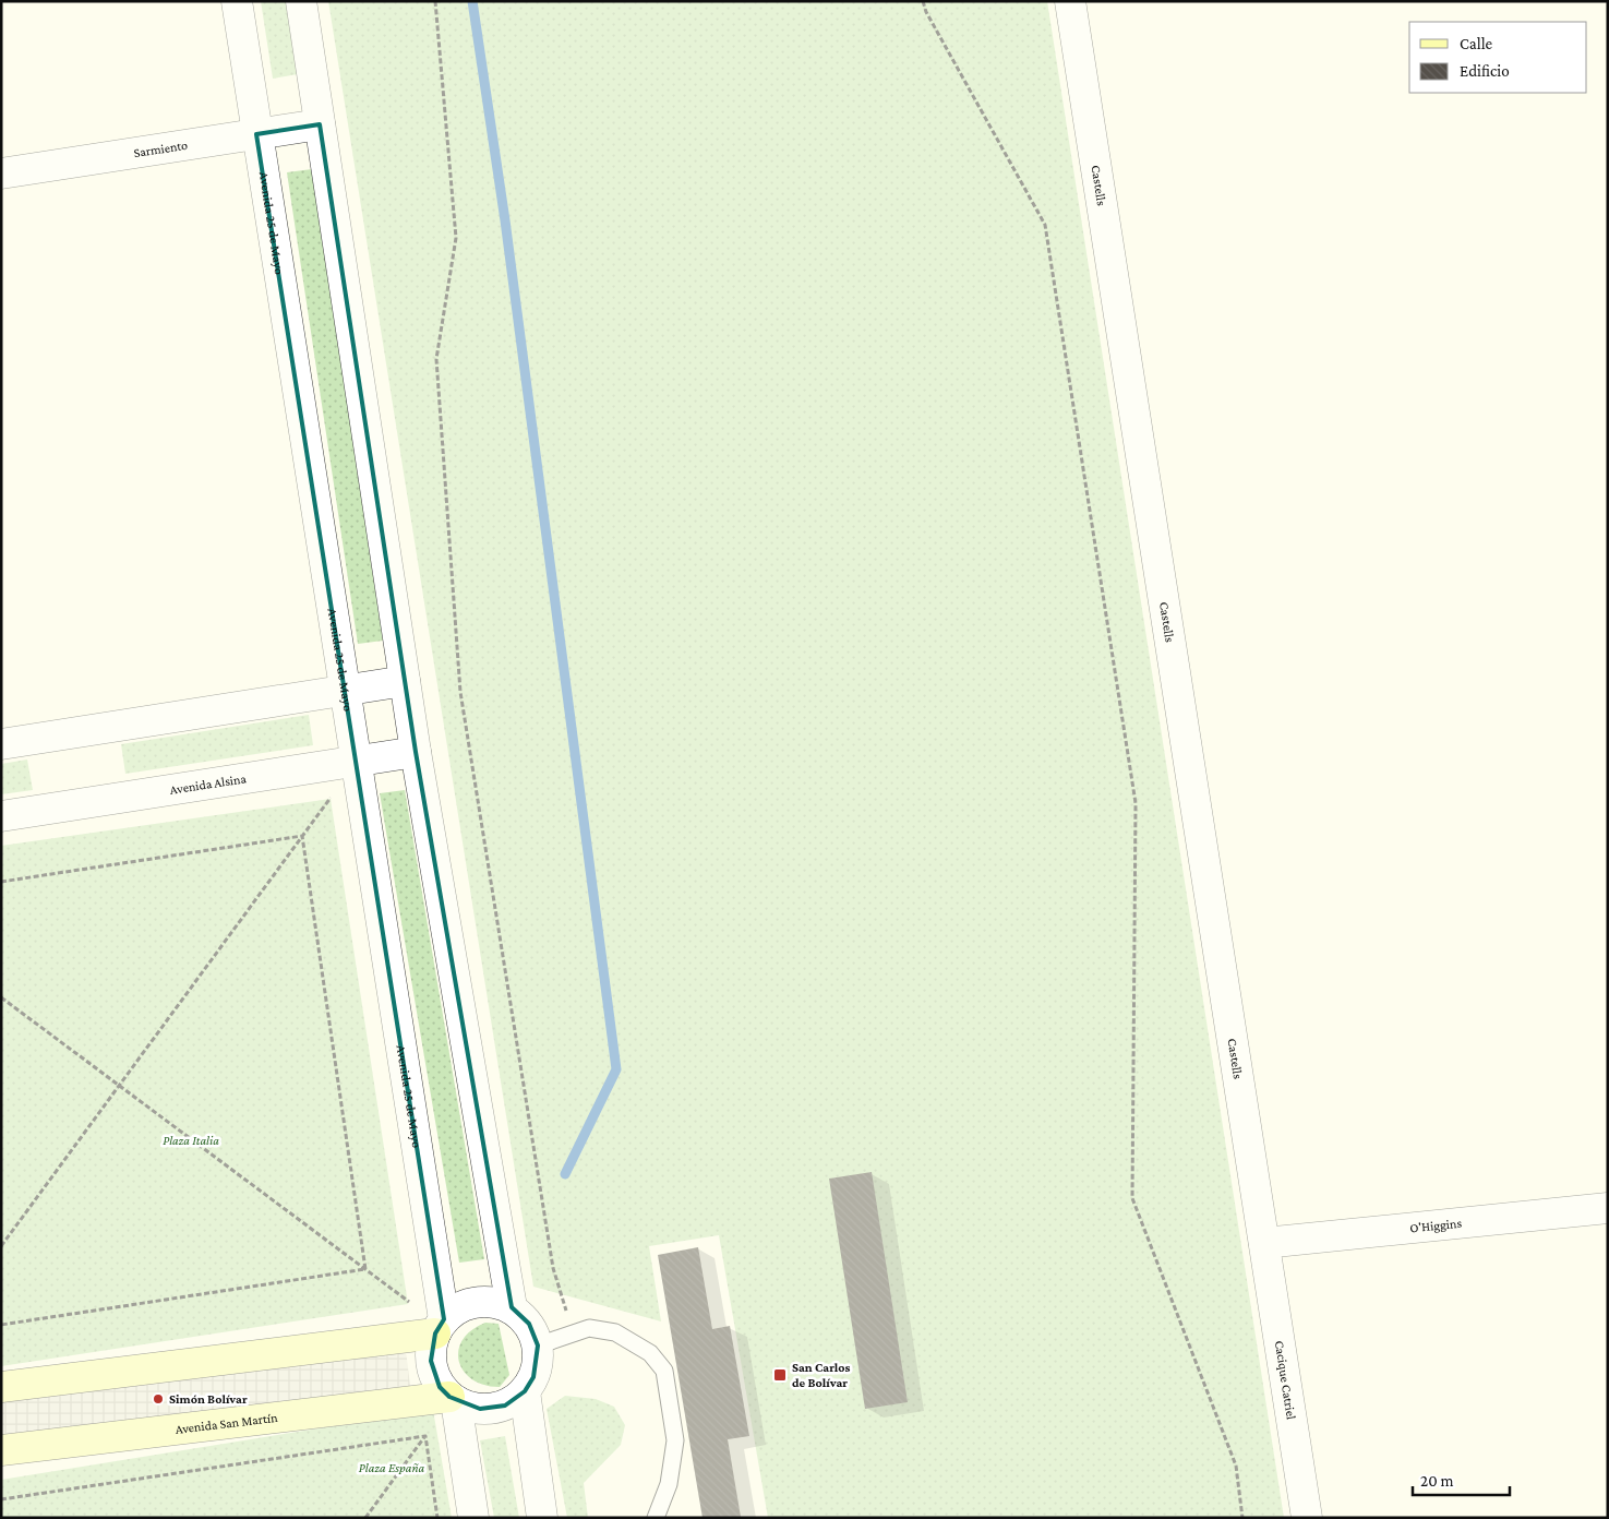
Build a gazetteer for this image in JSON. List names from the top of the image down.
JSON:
{
  "streets": {
    "main road": ["Avenida San Martín"],
    "street": [
      "Sarmiento",
      "Castells",
      "Avenida 25 de Mayo",
      "Avenida Alsina",
      "O'Higgins",
      "Cacique Catriel"
    ]
  },
  "crossings": [
    ["Sarmiento", "Avenida 25 de Mayo"],
    ["Castells", "O'Higgins"],
    ["Castells", "Cacique Catriel"],
    ["Avenida 25 de Mayo", "Avenida Alsina"],
    ["Avenida 25 de Mayo", "Avenida San Martín"],
    ["O'Higgins", "Cacique Catriel"]
  ],
  "parks": ["Plaza Italia", "Plaza España"],
  "places": {
    "transit": ["San Carlos de Bolívar"],
    "other": ["Simón Bolívar"]
  },
  "legend": ["Calle", "Edificio"],
  "scale_bar": "20 m"
}
